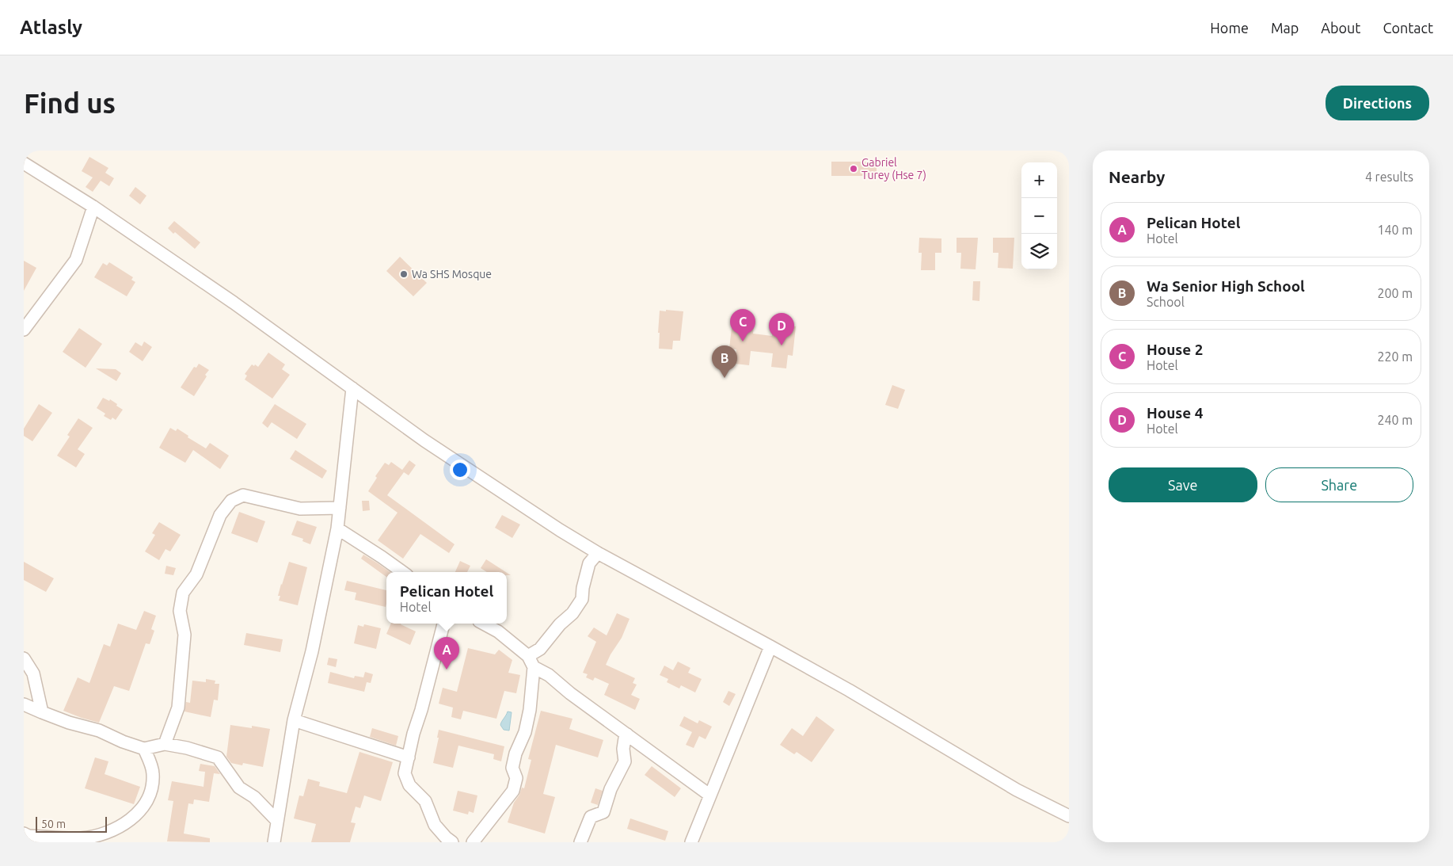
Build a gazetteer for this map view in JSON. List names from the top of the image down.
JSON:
{
  "places": ["Gabriel Turey (Hse 7)", "Wa SHS Mosque"],
  "scale_bar": "50 m",
  "page": {
    "header": "Atlasly",
    "nav": [
      "Home",
      "Map",
      "About",
      "Contact"
    ],
    "buttons": [
      "Directions",
      ["Save", "Share"]
    ],
    "title": "Find us",
    "heading": ["Nearby", "4 results"],
    "map_buttons": ["+", "−"],
    "list": [
      {
        "mark": "A",
        "name": "Pelican Hotel",
        "note": "Hotel",
        "value": "140 m"
      },
      {
        "mark": "B",
        "name": "Wa Senior High School",
        "note": "School",
        "value": "200 m"
      },
      {
        "mark": "C",
        "name": "House 2",
        "note": "Hotel",
        "value": "220 m"
      },
      {
        "mark": "D",
        "name": "House 4",
        "note": "Hotel",
        "value": "240 m"
      }
    ],
    "pins": [
      "C",
      "D",
      "B",
      "A"
    ],
    "popup": ["Pelican Hotel", "Hotel"],
    "scale": "50 m"
  }
}
